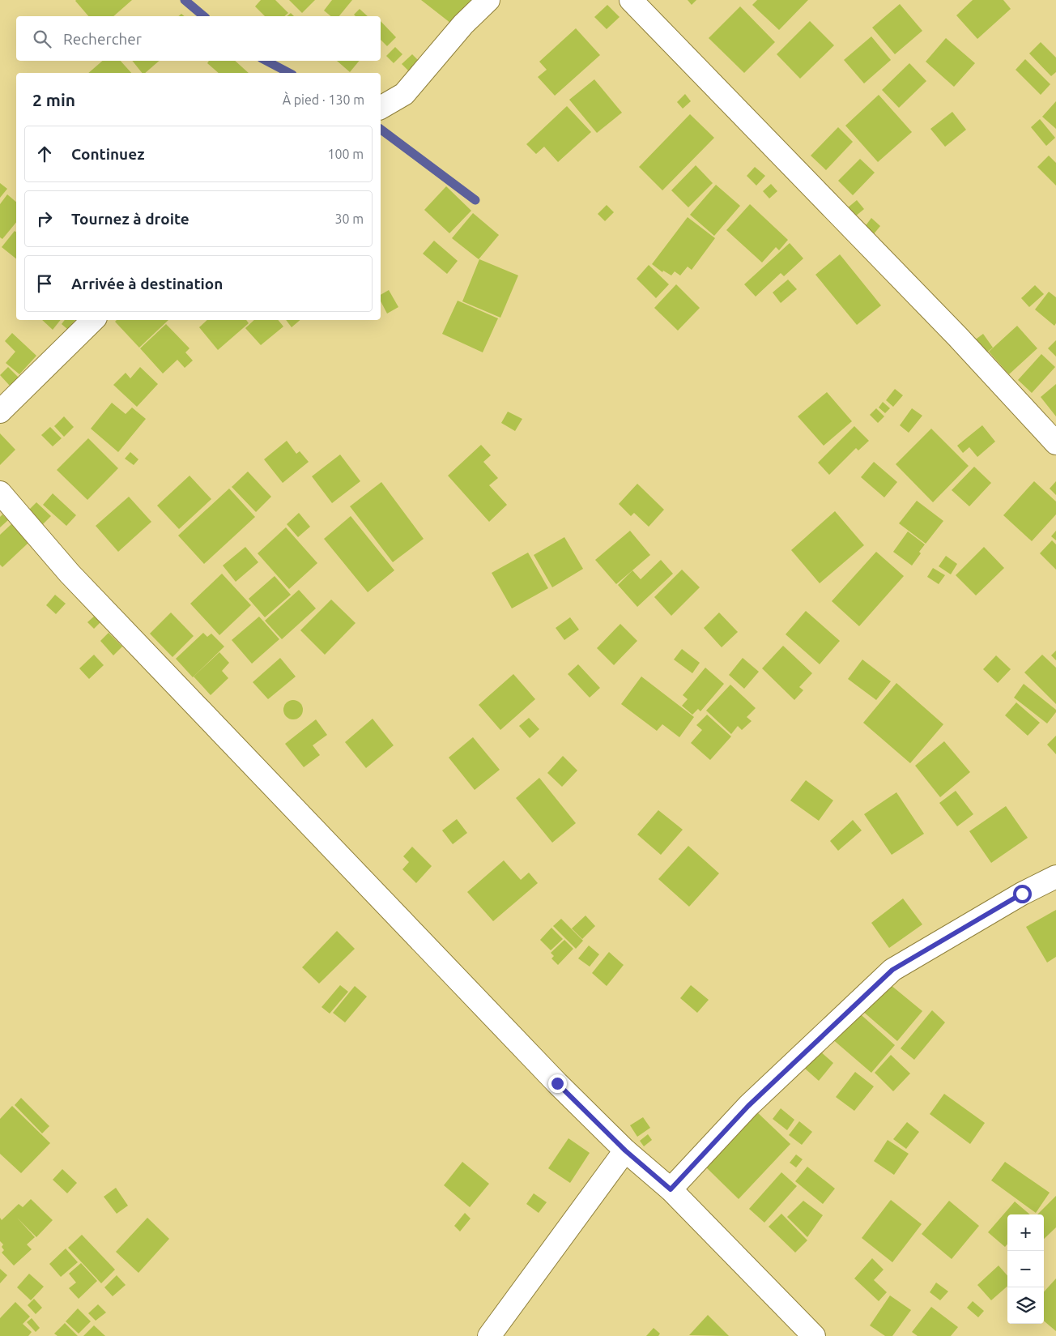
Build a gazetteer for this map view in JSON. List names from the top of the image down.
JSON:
{
  "page": {
    "search": "Rechercher",
    "heading": ["2 min", "À pied · 130 m"],
    "list": [
      ["Continuez", "100 m"],
      ["Tournez à droite", "30 m"],
      "Arrivée à destination"
    ],
    "map_buttons": ["+", "−"]
  }
}
